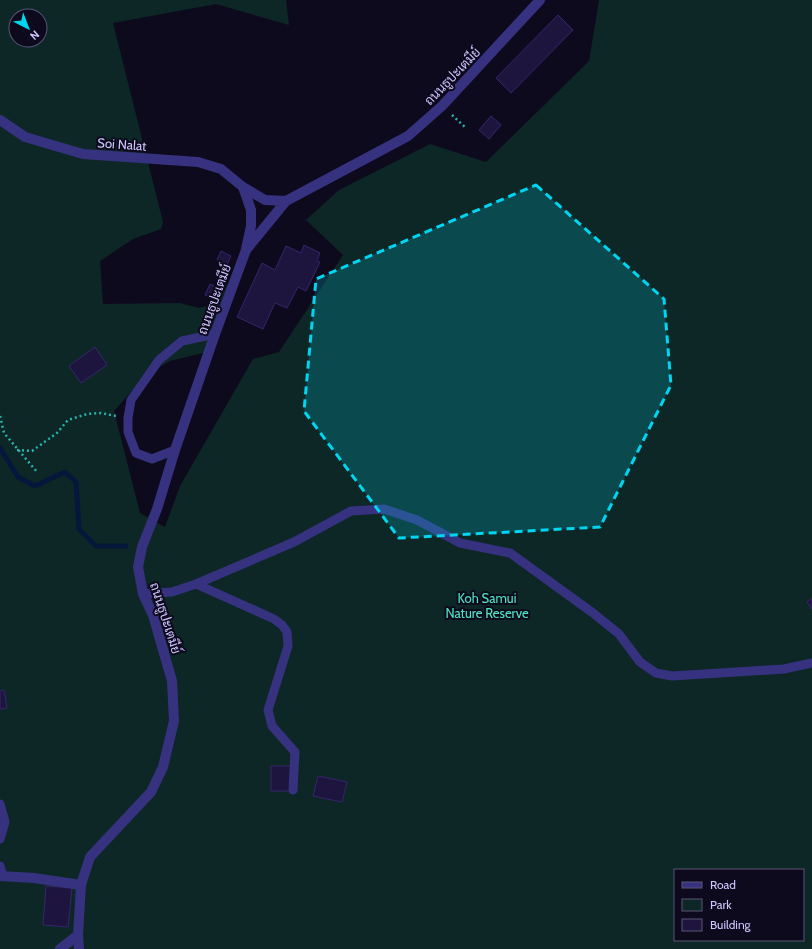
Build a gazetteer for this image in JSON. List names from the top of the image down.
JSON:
{
  "streets": {
    "street": ["ถนนธูปะเตมีย์", "Soi Nalat"]
  },
  "parks": ["Koh Samui Nature Reserve"],
  "legend": ["Road", "Park", "Building"],
  "north": "bottom right"
}
